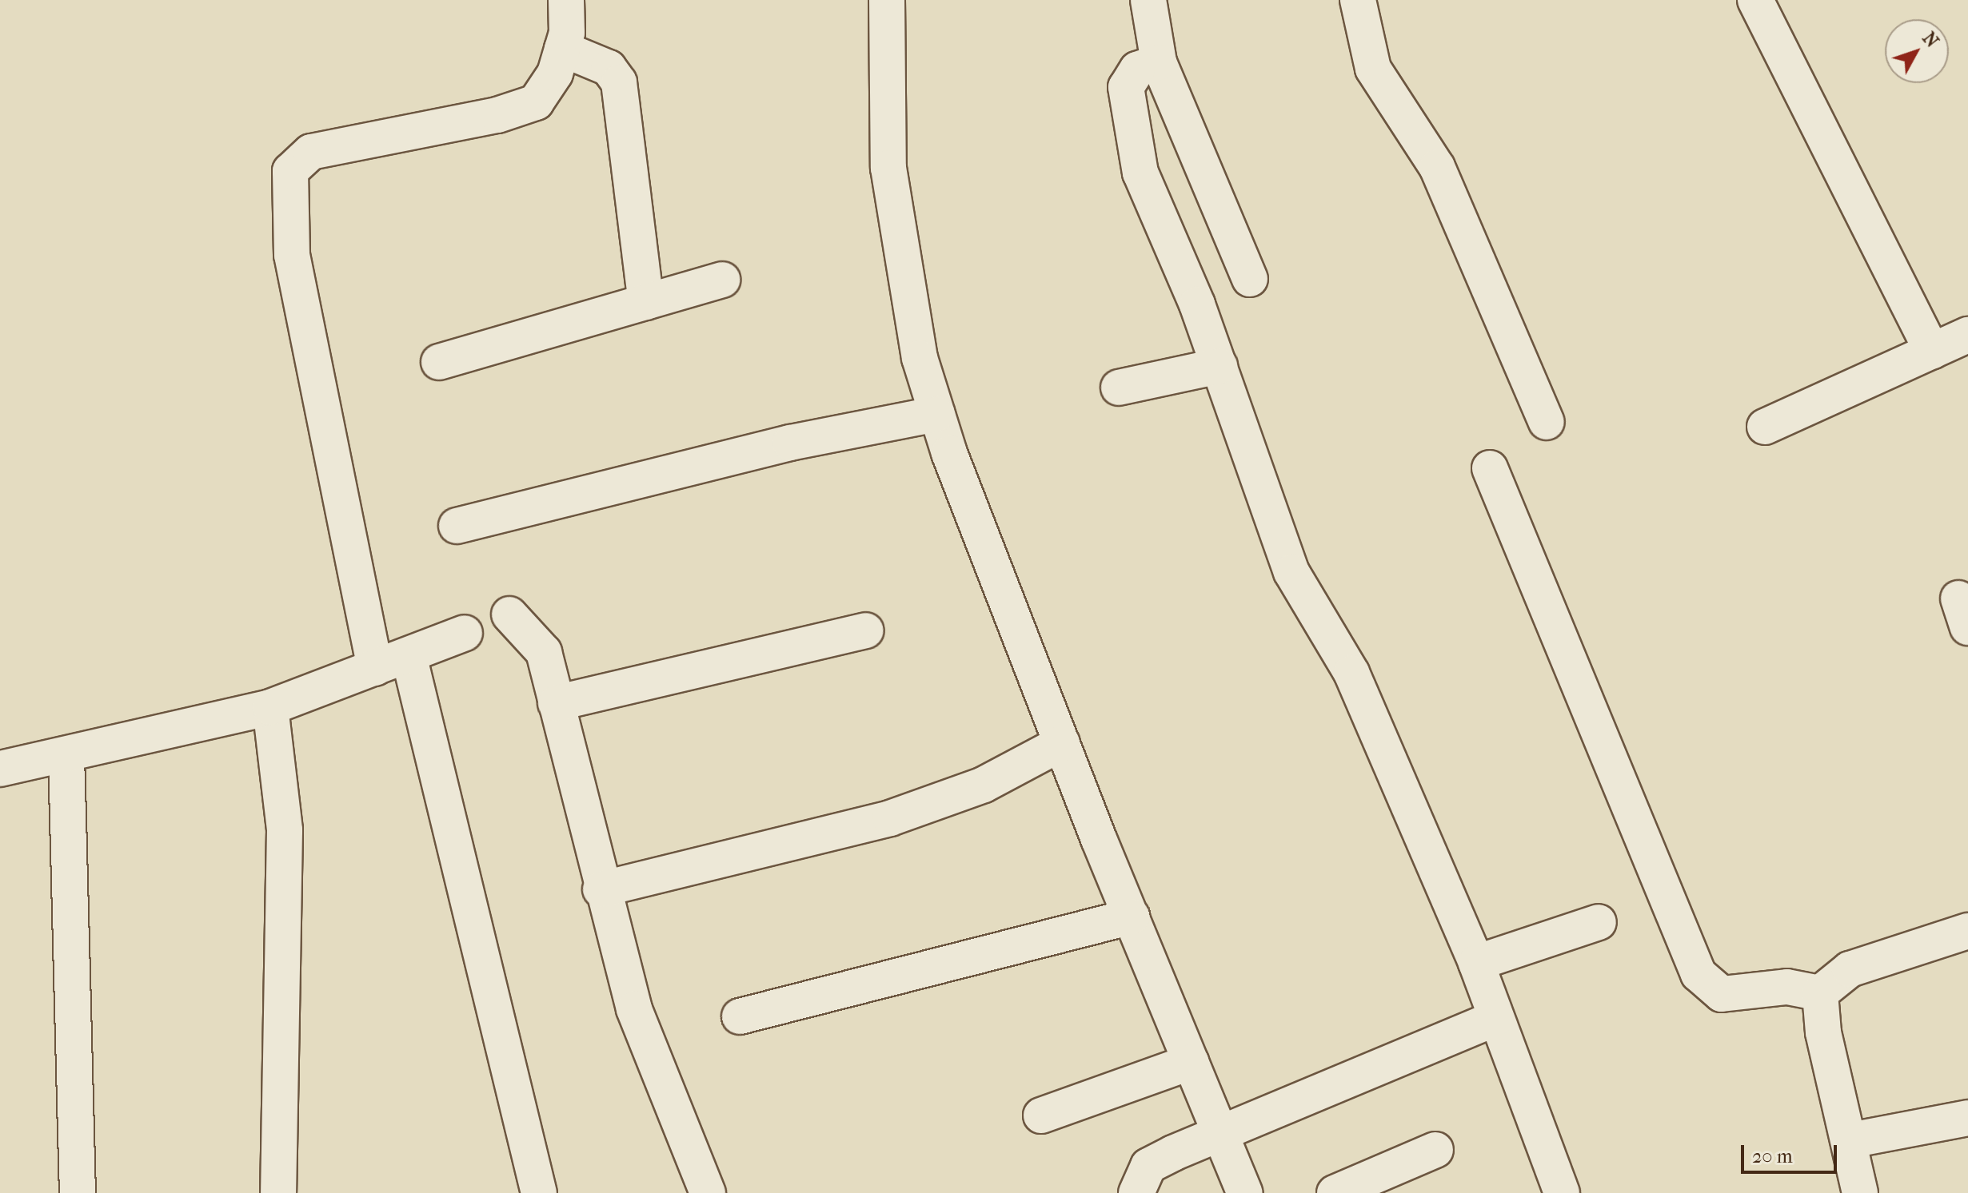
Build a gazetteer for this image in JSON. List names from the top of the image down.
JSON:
{
  "scale_bar": "20 m",
  "north": "top right"
}
